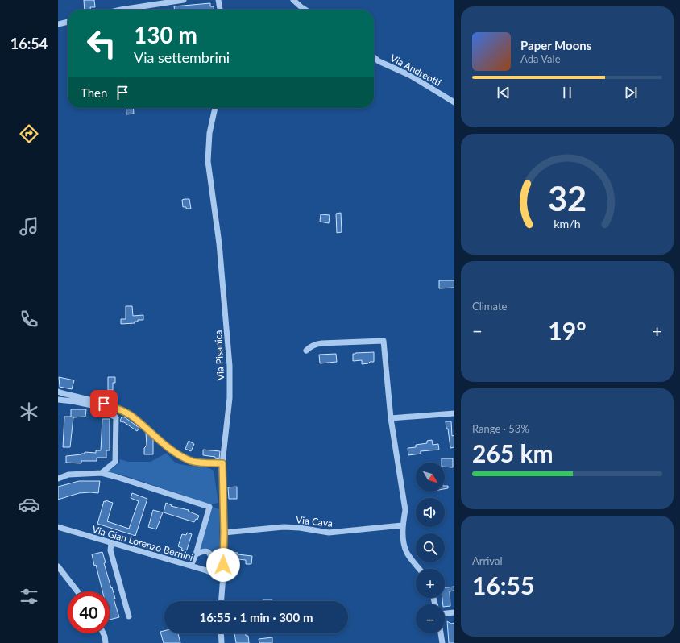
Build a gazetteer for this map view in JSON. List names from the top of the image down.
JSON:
{
  "streets": {
    "street": [
      "Via Andreotti",
      "Via Pisanica",
      "Via Cava",
      "Via Gian Lorenzo Bernini"
    ]
  },
  "crossings": [
    ["Via Pisanica", "Via Cava"],
    ["Via Pisanica", "Via Gian Lorenzo Bernini"]
  ],
  "north": "bottom right",
  "page": {
    "tabs": "16:54",
    "turn": ["130 m", "Via settembrini"],
    "song": ["Paper Moons", "Ada Vale"],
    "then": "Then",
    "tile": [
      "Climate",
      ["Range · 53%", "265 km"],
      ["Arrival", "16:55"]
    ],
    "heat": ["−", "19°", "+"],
    "map_buttons": ["+", "−"],
    "limit": "40",
    "trip": "16:55 · 1 min · 300 m",
    "gauge": ["32", "km/h"]
  }
}
